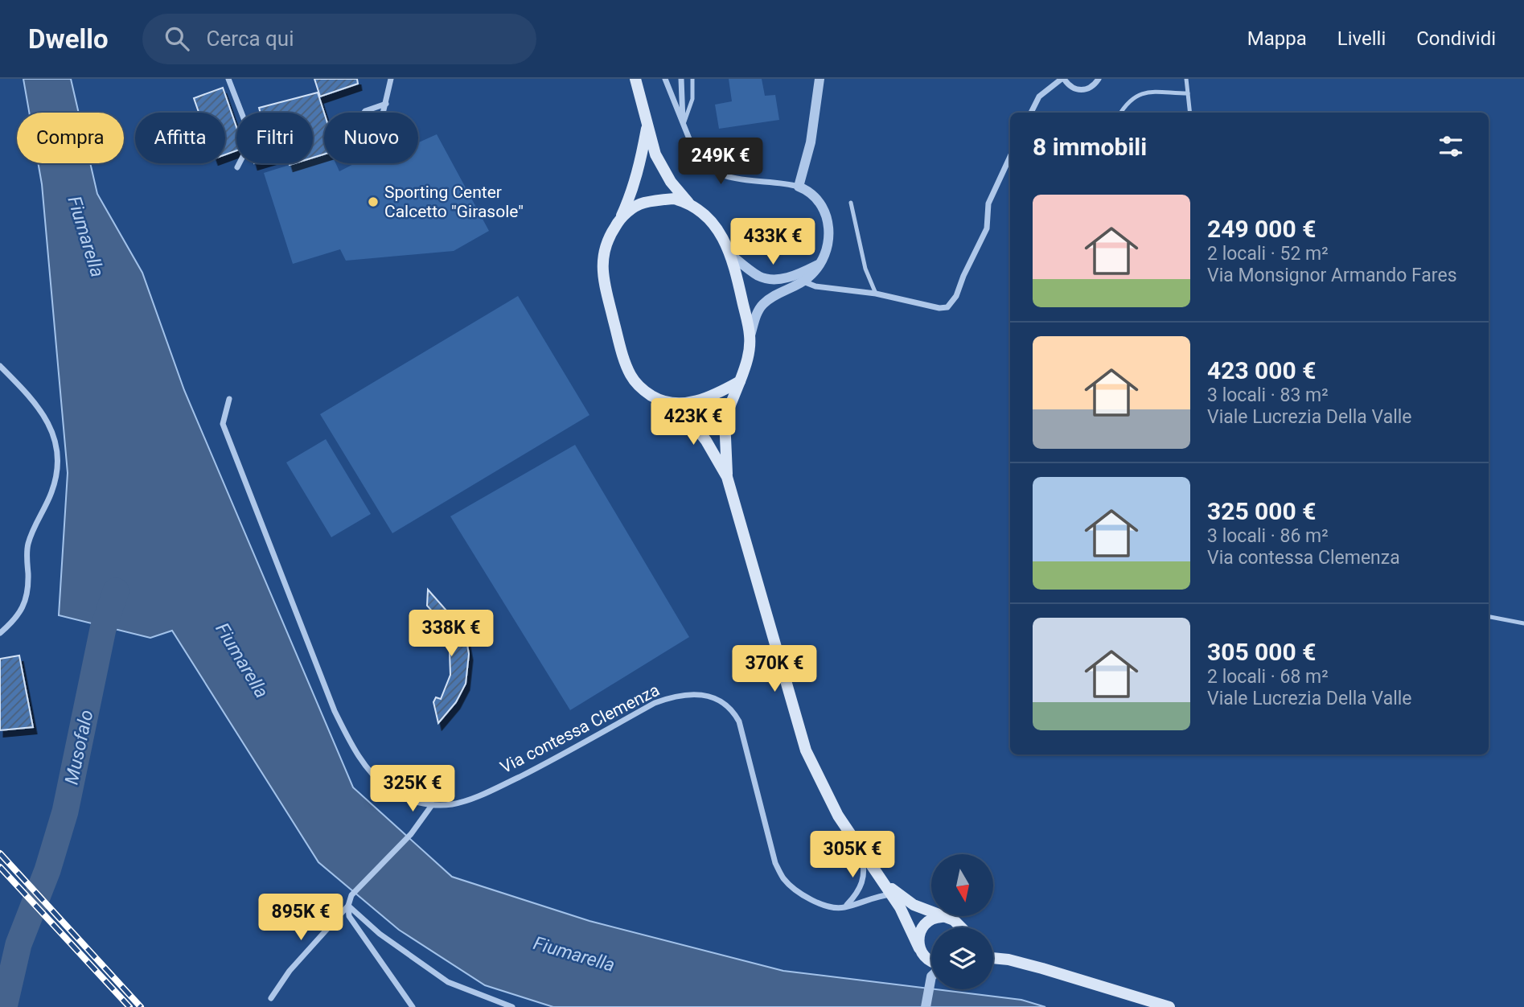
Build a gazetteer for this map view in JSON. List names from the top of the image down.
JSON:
{
  "streets": {
    "street": ["Via contessa Clemenza"]
  },
  "water": ["Fiumarella", "Musofalo"],
  "places": ["Sporting Center Calcetto \"Girasole\""],
  "north": "bottom",
  "page": {
    "header": "Dwello",
    "search": "Cerca qui",
    "nav": ["Mappa", "Livelli", "Condividi"],
    "chip": [
      "Compra",
      "Affitta",
      "Filtri",
      "Nuovo"
    ],
    "heading": "8 immobili",
    "price": [
      "249K €",
      "433K €",
      "423K €",
      "338K €",
      "370K €",
      "325K €",
      "305K €",
      "895K €"
    ],
    "list": [
      {
        "name": "249 000 €",
        "note": "2 locali · 52 m² · Via Monsignor Armando Fares"
      },
      {
        "name": "423 000 €",
        "note": "3 locali · 83 m² · Viale Lucrezia Della Valle"
      },
      {
        "name": "325 000 €",
        "note": "3 locali · 86 m² · Via contessa Clemenza"
      },
      {
        "name": "305 000 €",
        "note": "2 locali · 68 m² · Viale Lucrezia Della Valle"
      }
    ]
  }
}
